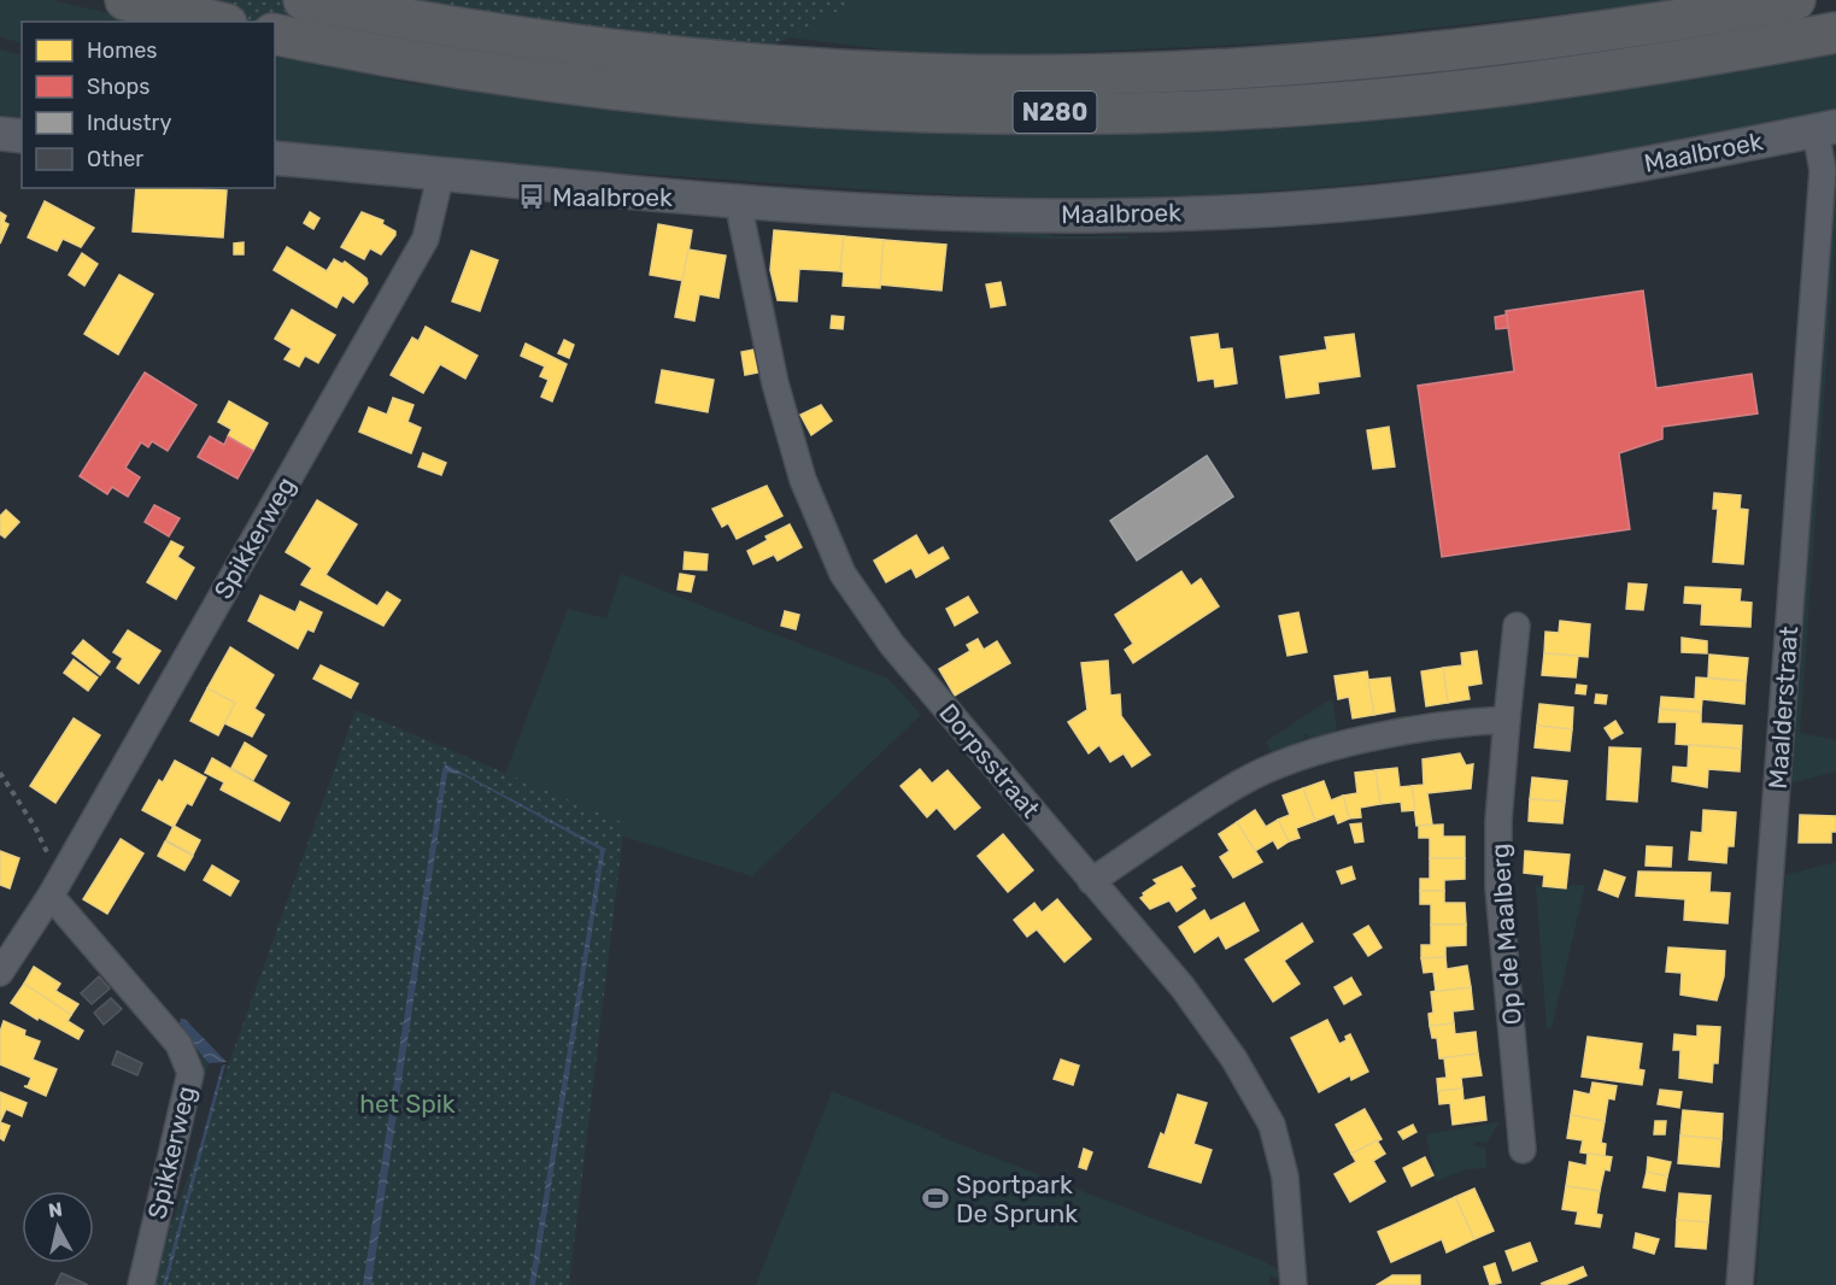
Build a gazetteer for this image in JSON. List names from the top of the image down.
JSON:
{
  "streets": {
    "highway": ["N280"],
    "street": [
      "Maalbroek",
      "Spikkerweg",
      "Maalderstraat",
      "Dorpsstraat",
      "Op de Maalberg"
    ]
  },
  "crossings": [
    ["Maalbroek", "Spikkerweg"],
    ["Maalbroek", "Maalderstraat"],
    ["Maalbroek", "Dorpsstraat"]
  ],
  "parks": ["het Spik"],
  "places": {
    "bus stop": ["Maalbroek"],
    "sports": ["Sportpark De Sprunk"]
  },
  "legend": [
    "Homes",
    "Shops",
    "Industry",
    "Other"
  ],
  "north": "top"
}
